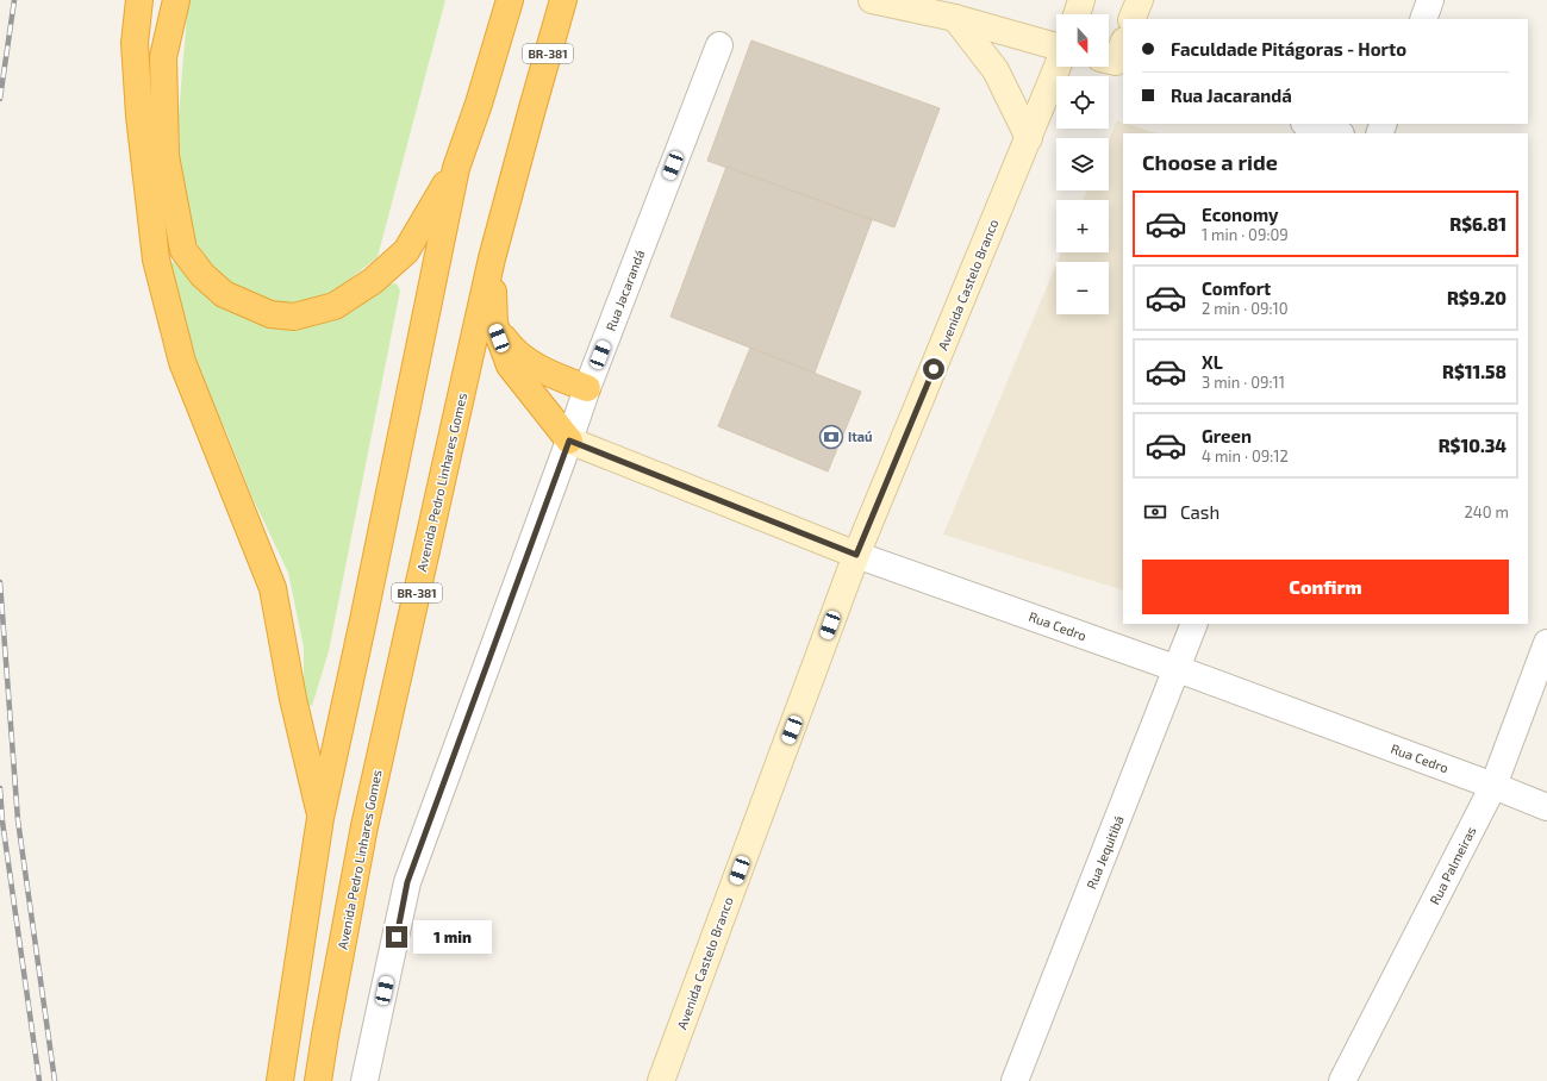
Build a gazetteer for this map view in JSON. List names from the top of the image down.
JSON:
{
  "streets": {
    "highway": ["BR-381", "Avenida Pedro Linhares Gomes"],
    "main road": ["Avenida Castelo Branco", "Rua Cedro"],
    "street": ["Rua Jacarandá", "Rua Jequitibá", "Rua Palmeiras"]
  },
  "crossings": [
    ["Avenida Castelo Branco", "Rua Cedro"],
    ["Rua Jacarandá", "Rua Cedro"],
    ["Rua Cedro", "Rua Jequitibá"],
    ["Rua Cedro", "Rua Palmeiras"]
  ],
  "places": {
    "bank": ["Itaú"]
  },
  "north": "bottom",
  "page": {
    "map_buttons": ["+", "−"],
    "banner": ["Faculdade Pitágoras - Horto", "Rua Jacarandá"],
    "heading": "Choose a ride",
    "list": [
      {
        "name": "Economy",
        "note": "1 min · 09:09",
        "value": "R$6.81"
      },
      {
        "name": "Comfort",
        "note": "2 min · 09:10",
        "value": "R$9.20"
      },
      {
        "name": "XL",
        "note": "3 min · 09:11",
        "value": "R$11.58"
      },
      {
        "name": "Green",
        "note": "4 min · 09:12",
        "value": "R$10.34"
      }
    ],
    "pay": ["Cash", "240 m"],
    "buttons": "Confirm",
    "bubble": "1 min"
  }
}
